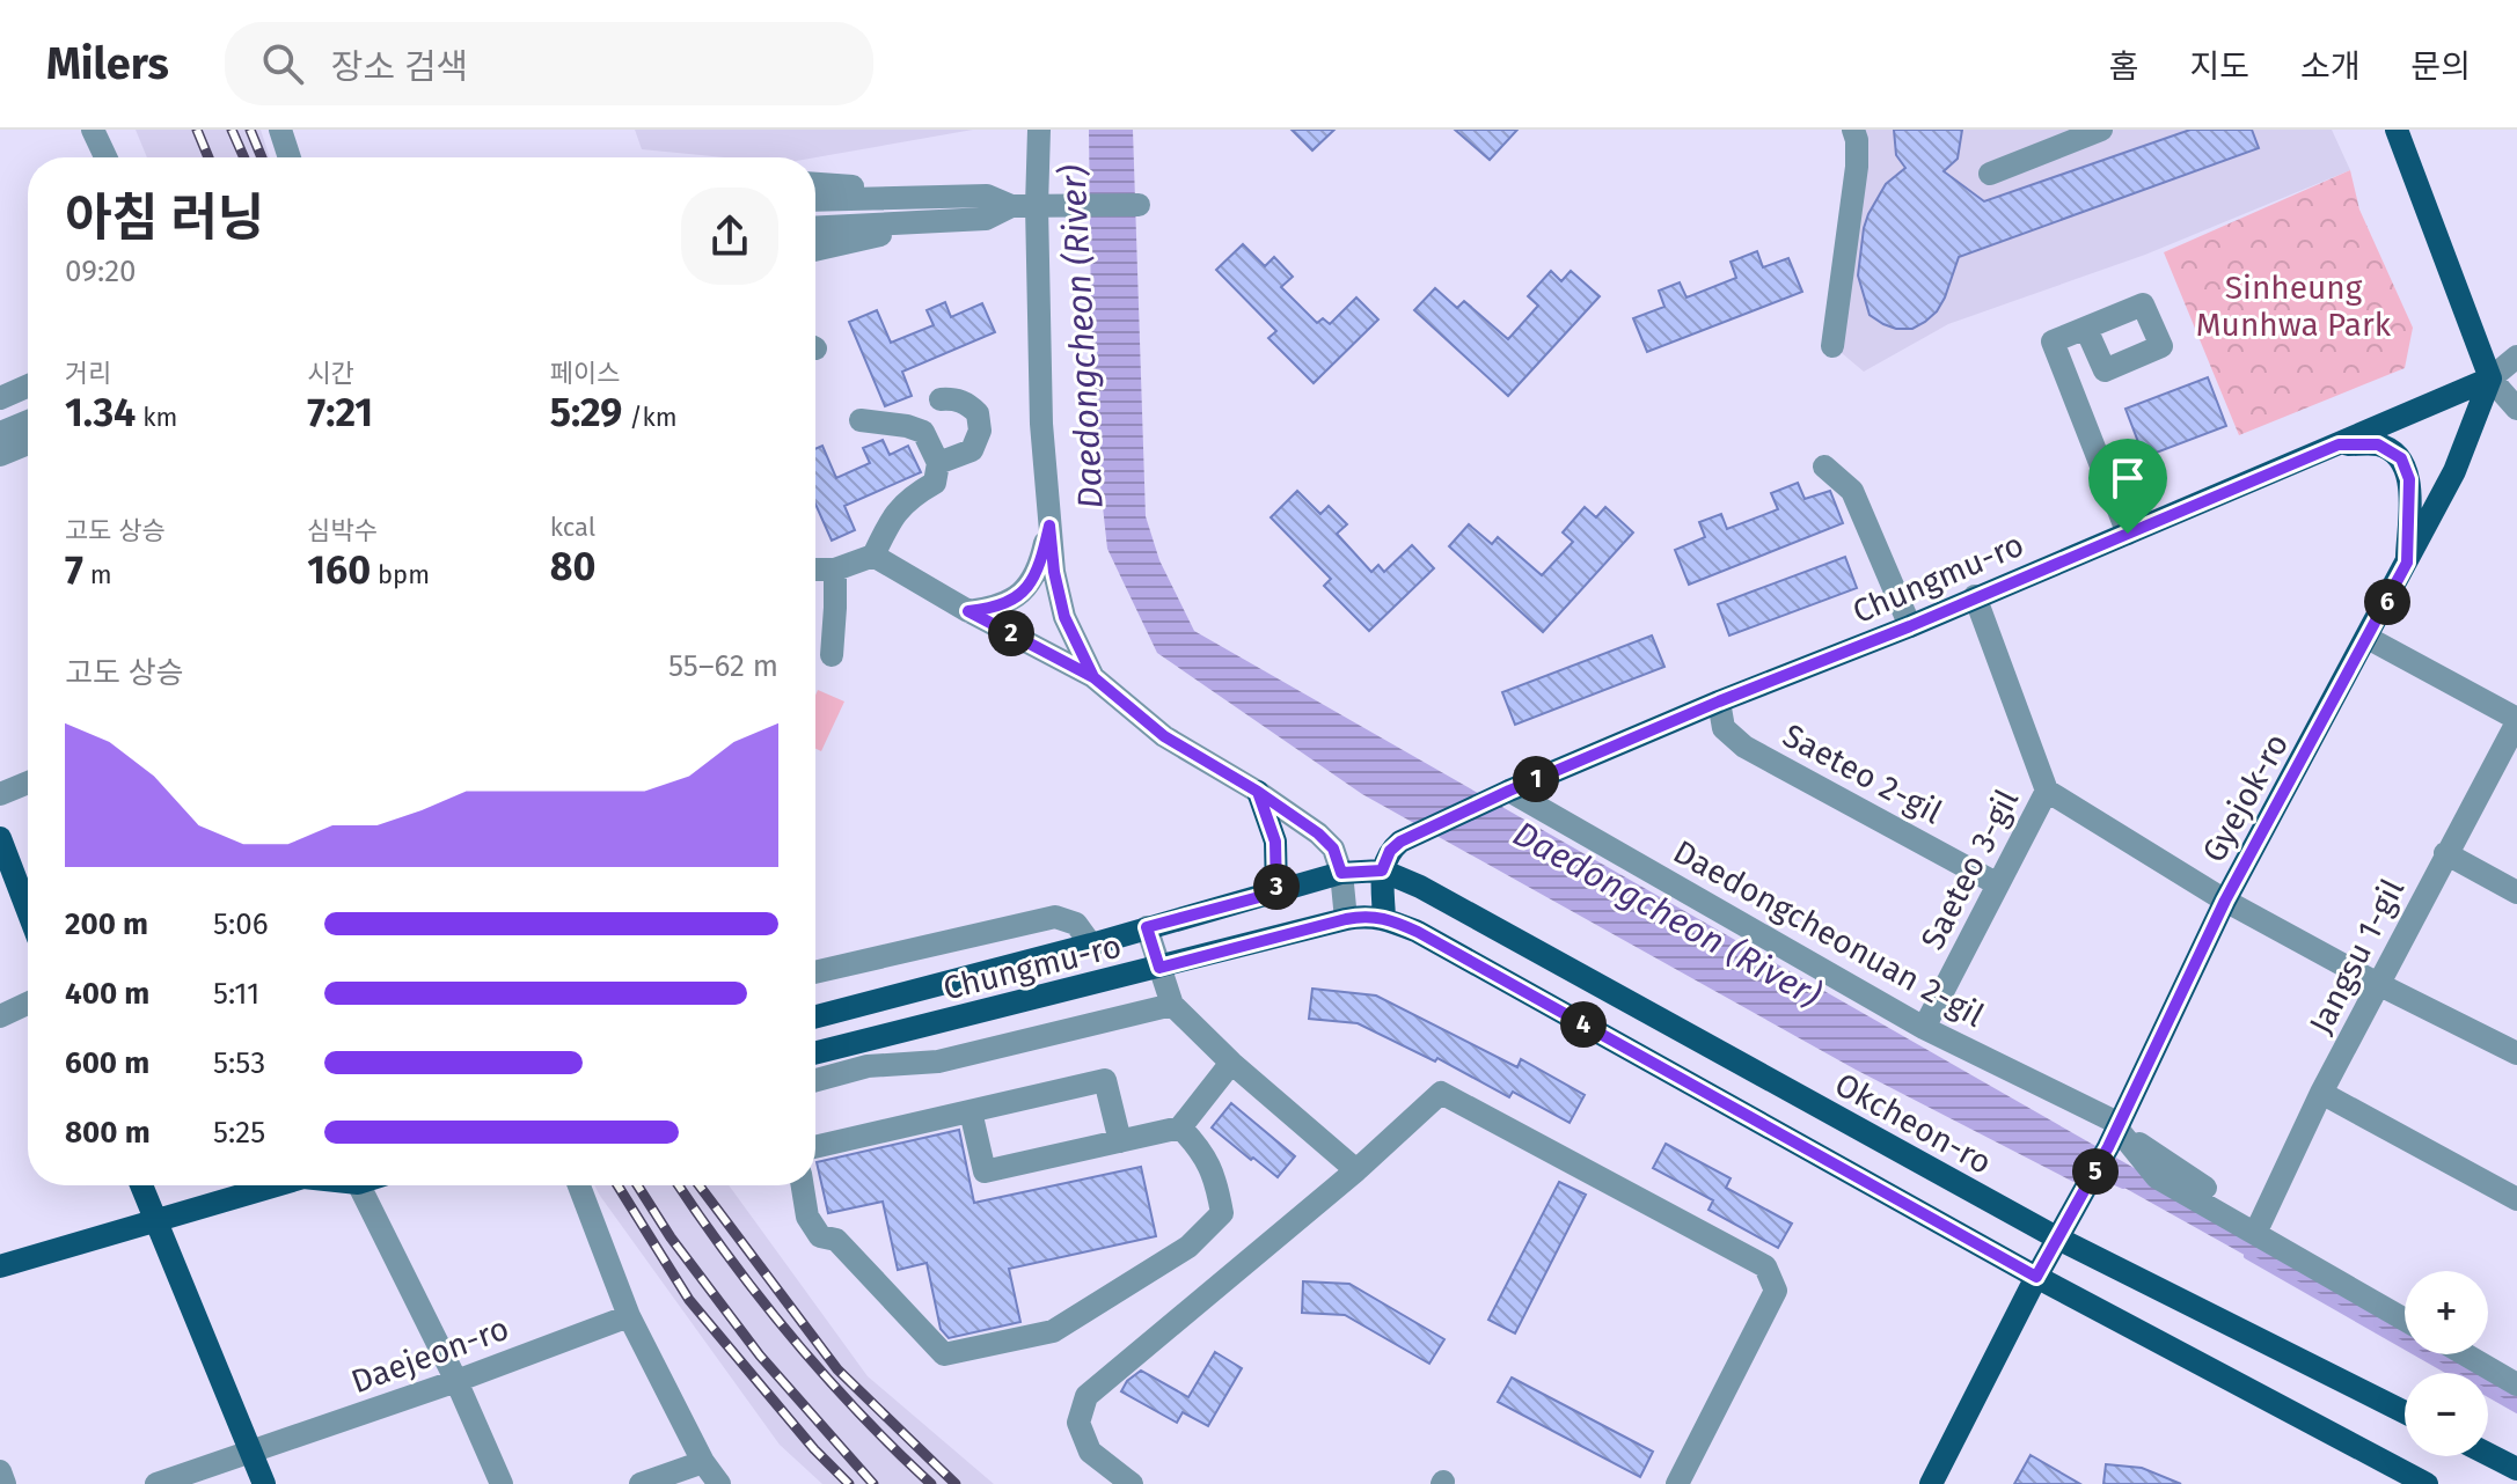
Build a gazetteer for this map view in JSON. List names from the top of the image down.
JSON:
{
  "streets": {
    "main road": ["Chungmu-ro", "Gyejok-ro", "Okcheon-ro"],
    "street": [
      "Saeteo 2-gil",
      "Saeteo 3-gil",
      "Daedongcheonuan 2-gil",
      "Jangsu 1-gil",
      "Daejeon-ro"
    ]
  },
  "crossings": [
    ["Chungmu-ro", "Saeteo 2-gil"],
    ["Chungmu-ro", "Gyejok-ro"],
    ["Chungmu-ro", "Daedongcheonuan 2-gil"],
    ["Chungmu-ro", "Okcheon-ro"],
    ["Saeteo 2-gil", "Saeteo 3-gil"],
    ["Gyejok-ro", "Daedongcheonuan 2-gil"],
    ["Gyejok-ro", "Okcheon-ro"],
    ["Saeteo 3-gil", "Daedongcheonuan 2-gil"],
    ["Daedongcheonuan 2-gil", "Jangsu 1-gil"]
  ],
  "water": ["Daedongcheon (River)"],
  "parks": ["Sinheung Munhwa Park"],
  "page": {
    "header": "Milers",
    "search": "장소 검색",
    "nav": [
      "홈",
      "지도",
      "소개",
      "문의"
    ],
    "heading": ["아침 러닝", "09:20"],
    "stats": [
      ["거리", "1.34 km"],
      ["시간", "7:21"],
      ["페이스", "5:29 /km"],
      ["고도 상승", "7 m"],
      ["심박수", "160 bpm"],
      ["kcal", "80"]
    ],
    "pins": [
      "6",
      "2",
      "1",
      "3",
      "4",
      "5"
    ],
    "chart": ["고도 상승", "55–62 m"],
    "list": [
      {
        "name": "200 m",
        "note": "5:06"
      },
      {
        "name": "400 m",
        "note": "5:11"
      },
      {
        "name": "600 m",
        "note": "5:53"
      },
      {
        "name": "800 m",
        "note": "5:25"
      }
    ],
    "map_buttons": ["+", "−"]
  }
}
